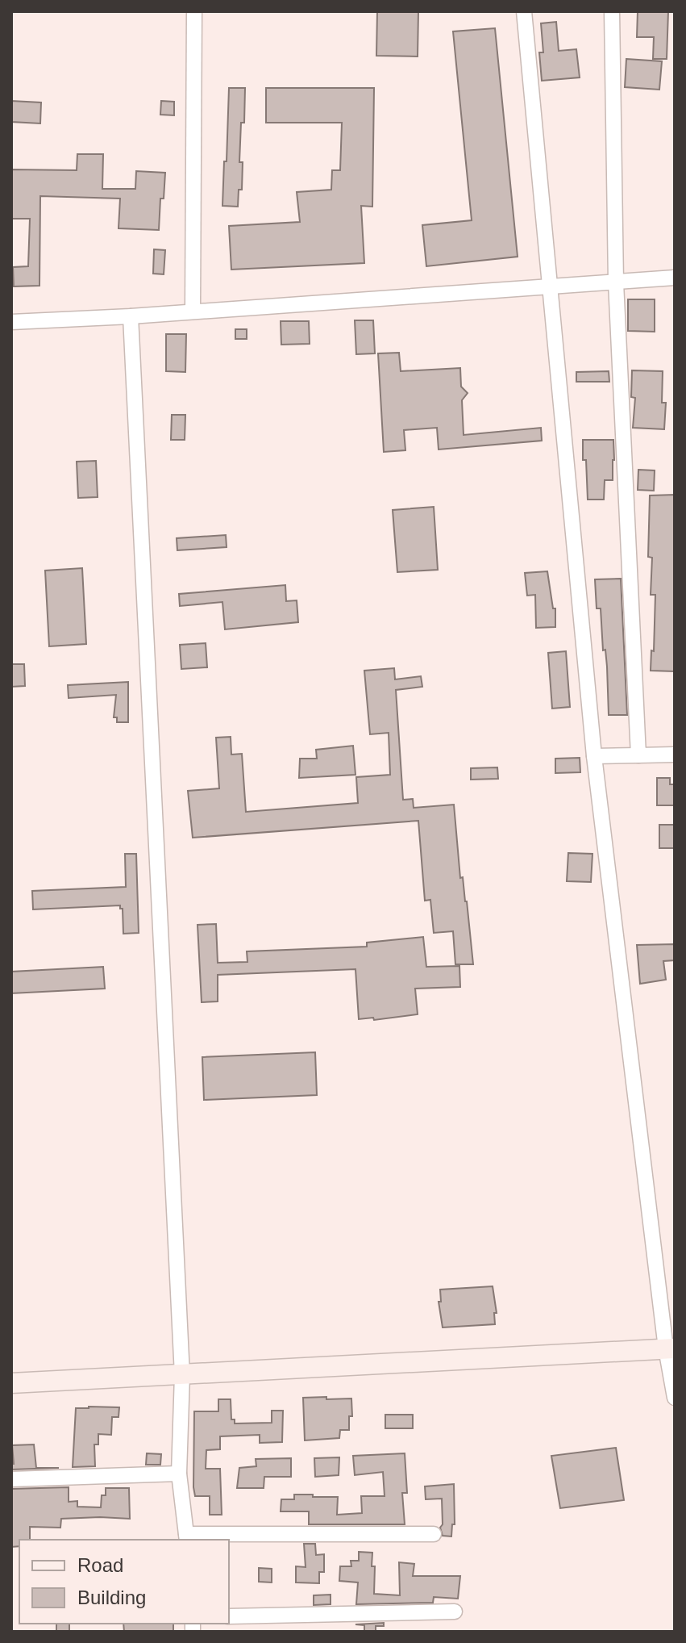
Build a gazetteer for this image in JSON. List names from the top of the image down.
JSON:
{
  "legend": ["Road", "Building"]
}
